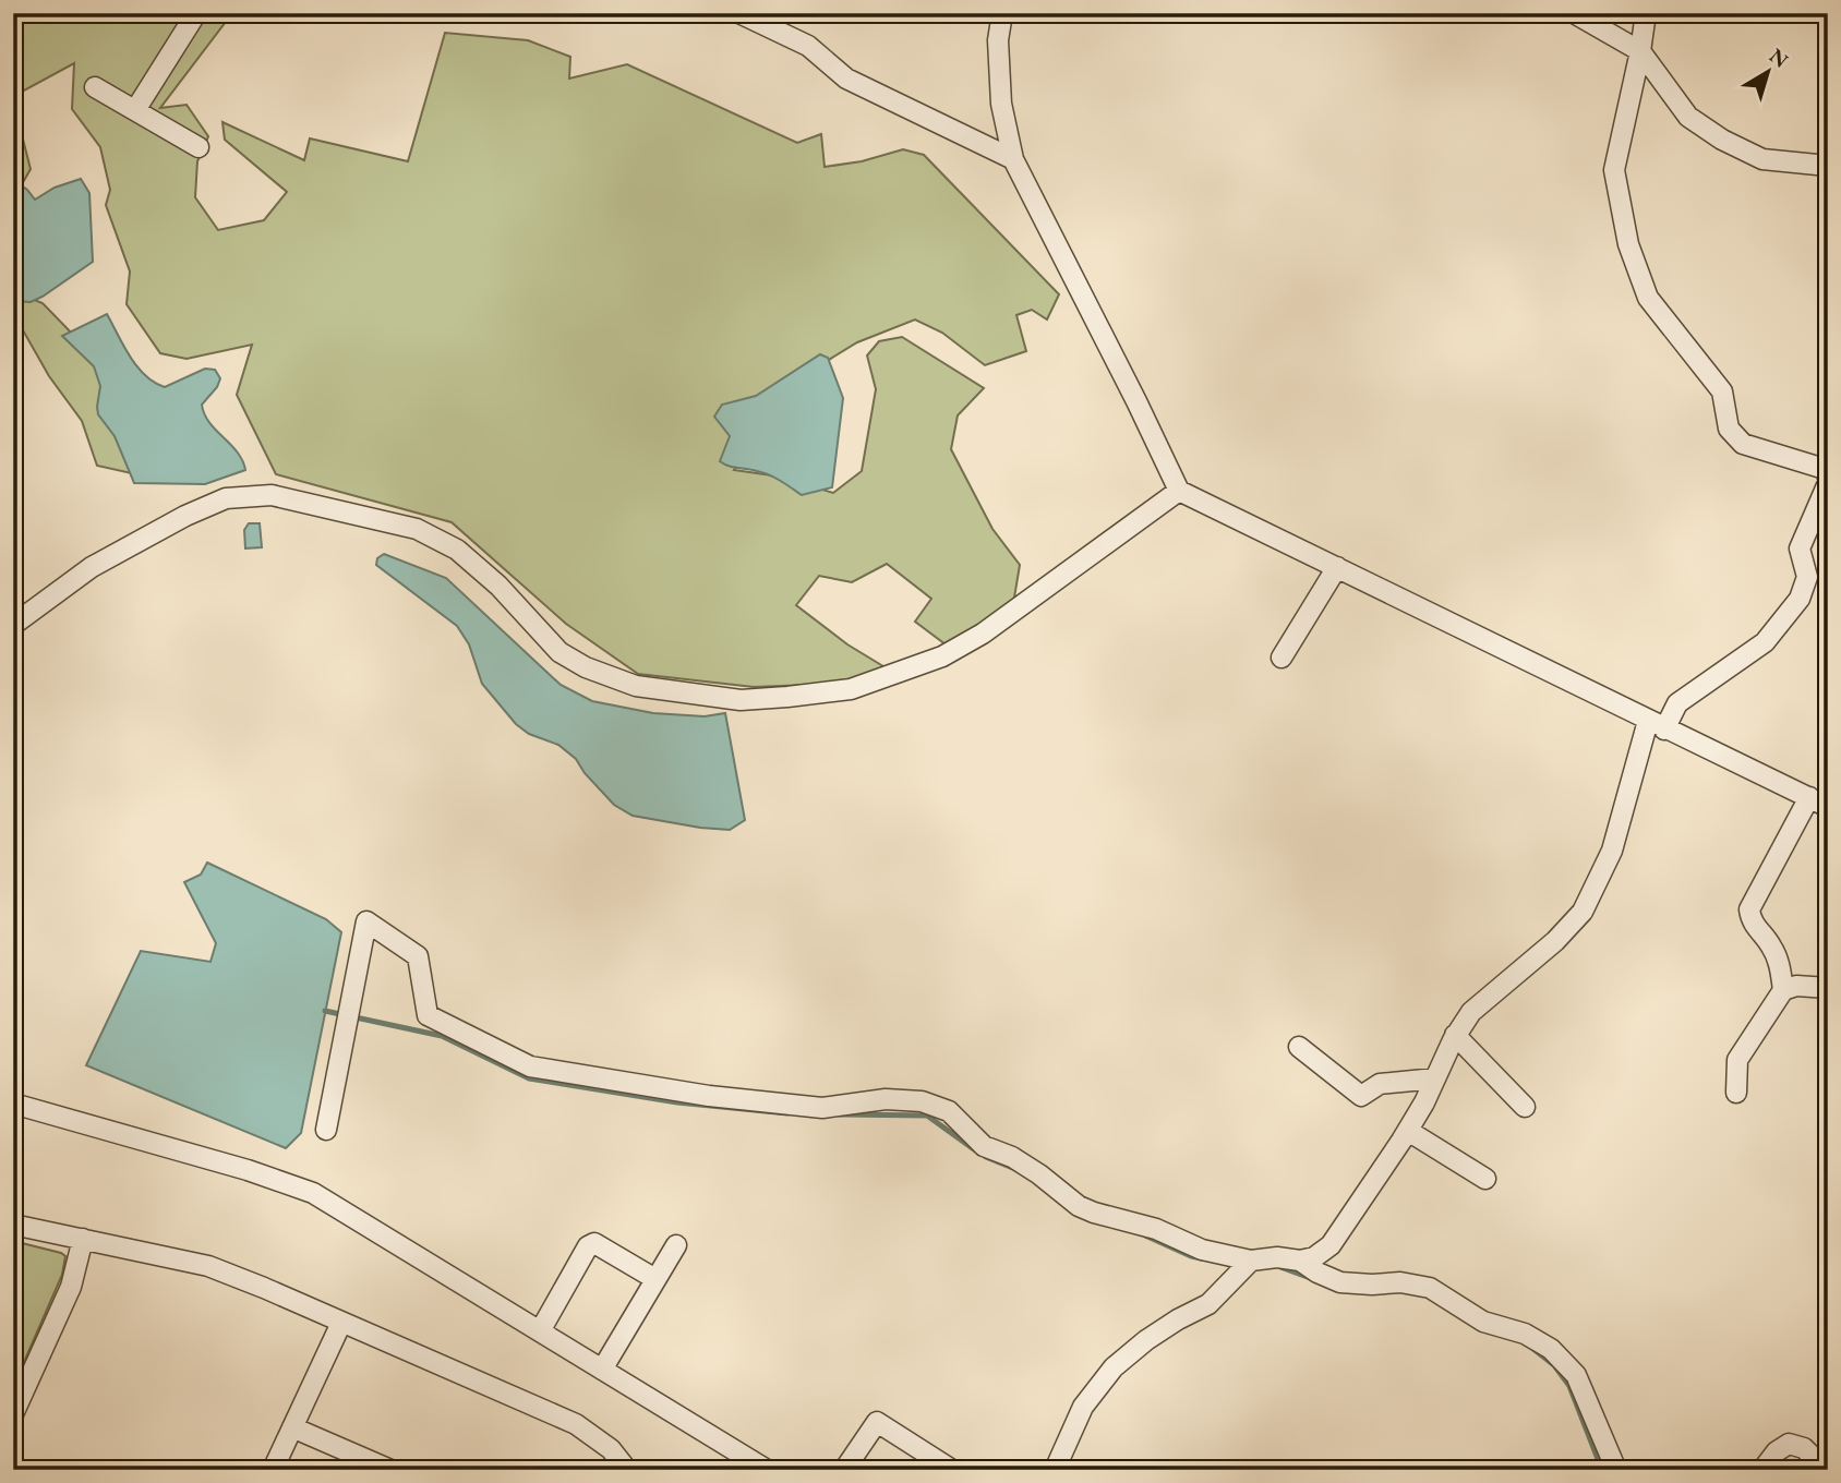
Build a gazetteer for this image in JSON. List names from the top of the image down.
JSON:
{
  "north": "top right"
}
